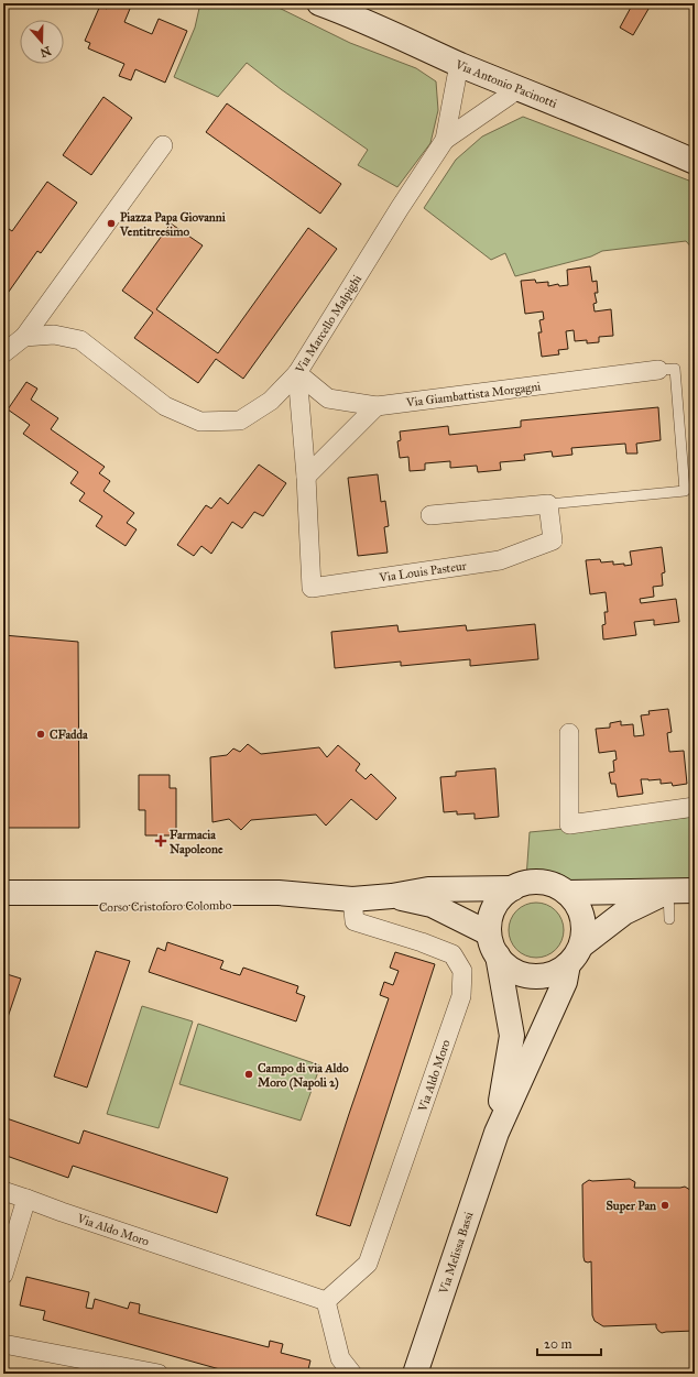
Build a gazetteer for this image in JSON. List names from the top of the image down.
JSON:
{
  "streets": {
    "street": [
      "Via Antonio Pacinotti",
      "Via Marcello Malpighi",
      "Via Giambattista Morgagni",
      "Via Louis Pasteur",
      "Corso Cristoforo Colombo",
      "Via Aldo Moro",
      "Via Melissa Bassi"
    ]
  },
  "crossings": [
    ["Via Antonio Pacinotti", "Via Marcello Malpighi"],
    ["Via Marcello Malpighi", "Via Giambattista Morgagni"],
    ["Via Marcello Malpighi", "Via Louis Pasteur"],
    ["Via Giambattista Morgagni", "Via Louis Pasteur"],
    ["Corso Cristoforo Colombo", "Via Aldo Moro"],
    ["Corso Cristoforo Colombo", "Via Melissa Bassi"]
  ],
  "places": {
    "other": [
      "Piazza Papa Giovanni Ventitreesimo",
      "CFadda",
      "Campo di via Aldo Moro (Napoli 2)",
      "Super Pan"
    ],
    "health": ["Farmacia Napoleone"]
  },
  "scale_bar": "20 m",
  "north": "bottom"
}
